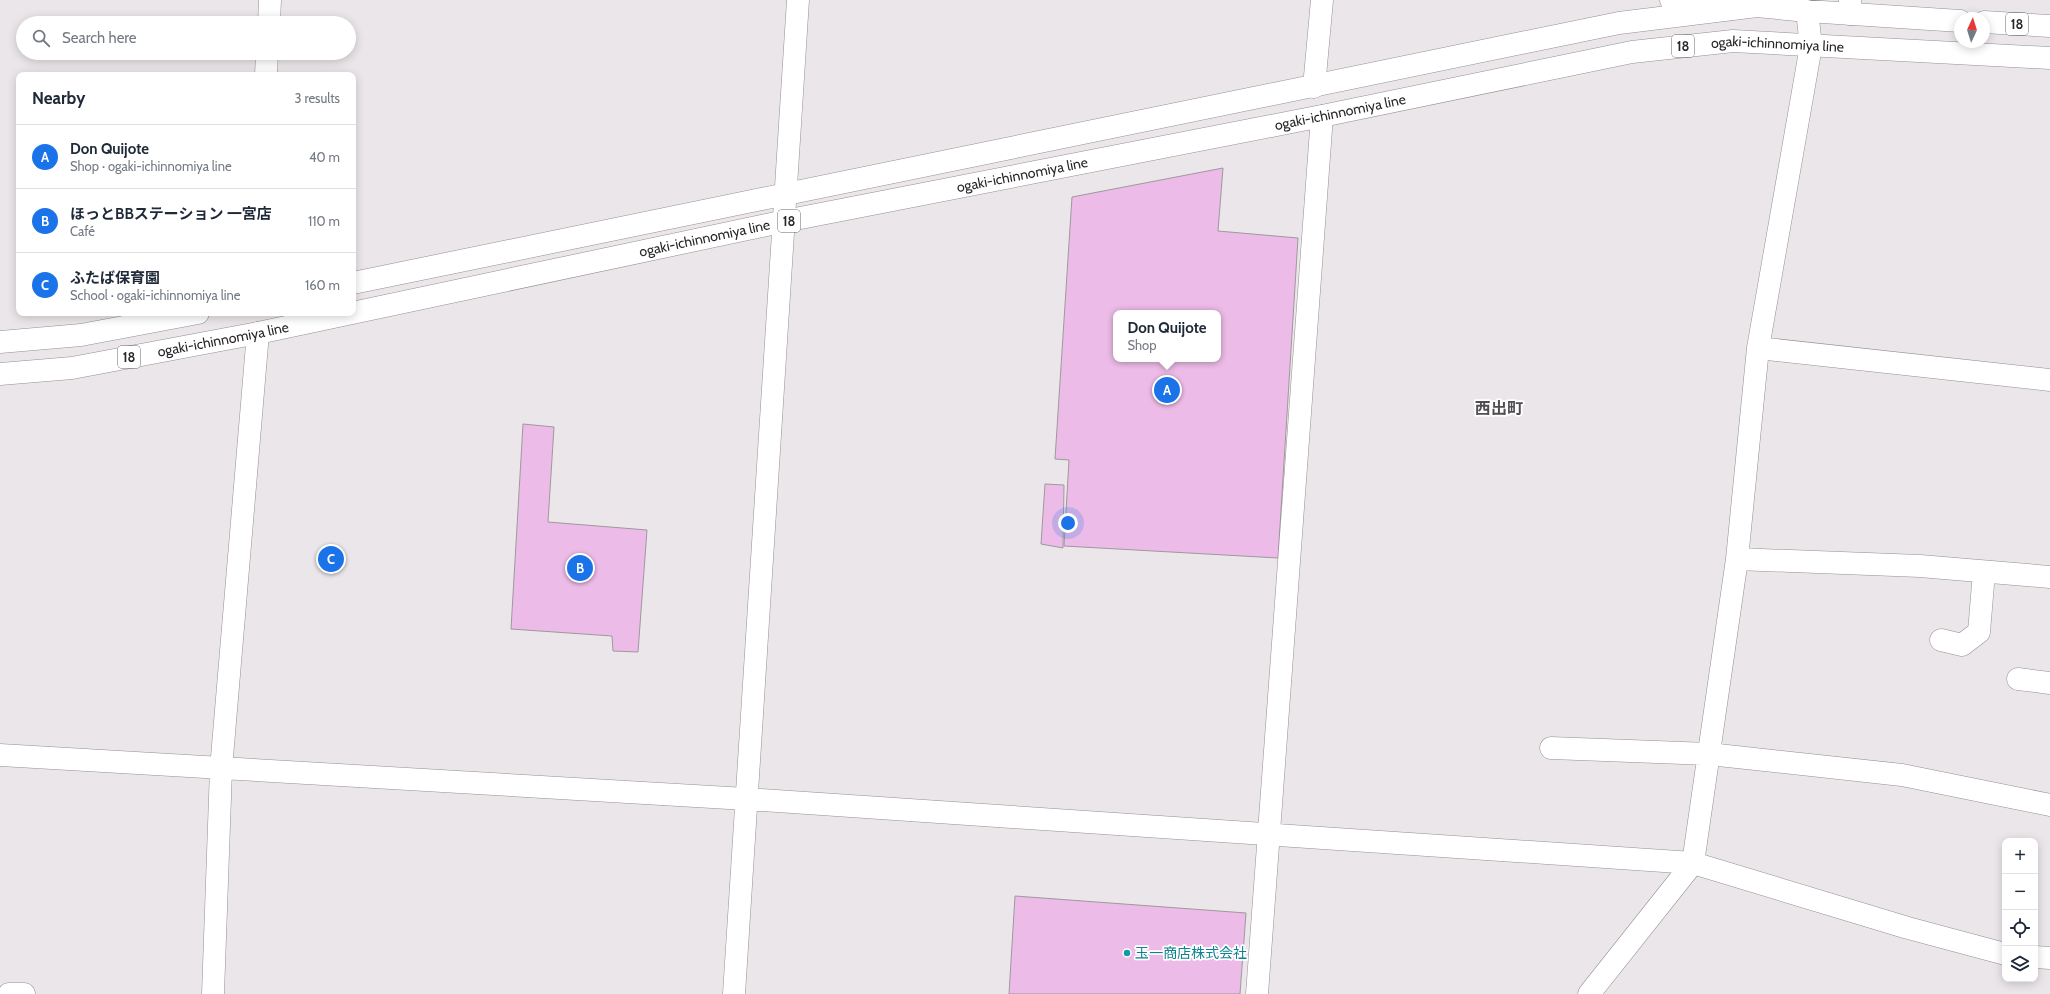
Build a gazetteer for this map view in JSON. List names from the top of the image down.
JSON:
{
  "streets": {
    "street": ["18", "ogaki-ichinnomiya line"]
  },
  "districts": ["西出町"],
  "places": ["玉一商店株式会社"],
  "north": "top",
  "page": {
    "search": "Search here",
    "heading": ["Nearby", "3 results"],
    "list": [
      {
        "mark": "A",
        "name": "Don Quijote",
        "note": "Shop · ogaki-ichinnomiya line",
        "value": "40 m"
      },
      {
        "mark": "B",
        "name": "ほっとBBステーション 一宮店",
        "note": "Café",
        "value": "110 m"
      },
      {
        "mark": "C",
        "name": "ふたば保育園",
        "note": "School · ogaki-ichinnomiya line",
        "value": "160 m"
      }
    ],
    "popup": ["Don Quijote", "Shop"],
    "pins": ["A", "C", "B"],
    "map_buttons": ["+", "−"]
  }
}
